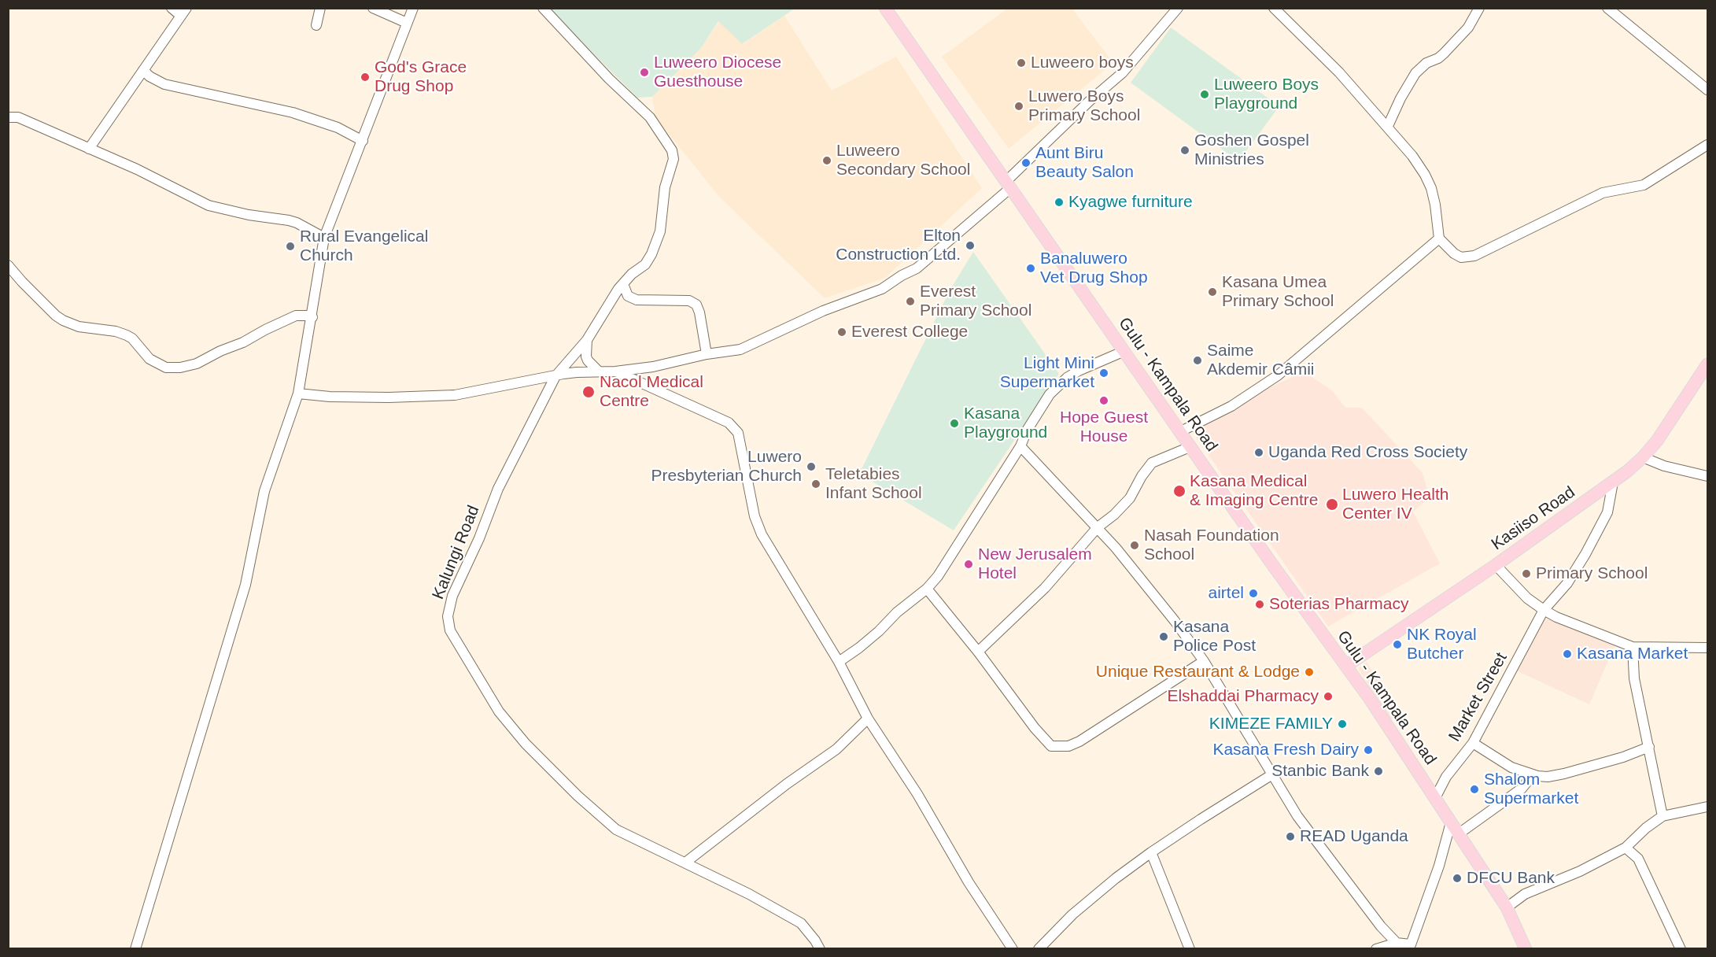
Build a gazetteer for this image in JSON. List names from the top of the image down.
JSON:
{
  "streets": {
    "main road": ["Gulu - Kampala Road", "Kasiiso Road"],
    "street": ["Kalungi Road", "Market Street"]
  },
  "crossings": [
    ["Gulu - Kampala Road", "Kasiiso Road"],
    ["Gulu - Kampala Road", "Market Street"],
    ["Kasiiso Road", "Market Street"]
  ],
  "places": [
    "Luweero boys",
    "Luweero Diocese Guesthouse",
    "God's Grace Drug Shop",
    "Luweero Boys Playground",
    "Luwero Boys Primary School",
    "Goshen Gospel Ministries",
    "Luweero Secondary School",
    "Aunt Biru Beauty Salon",
    "Kyagwe furniture",
    "Elton Construction Ltd.",
    "Rural Evangelical Church",
    "Banaluwero Vet Drug Shop",
    "Kasana Umea Primary School",
    "Everest Primary School",
    "Everest College",
    "Saime Akdemir Câmii",
    "Light Mini Supermarket",
    "Nacol Medical Centre",
    "Hope Guest House",
    "Kasana Playground",
    "Uganda Red Cross Society",
    "Luwero Presbyterian Church",
    "Teletabies Infant School",
    "Kasana Medical & Imaging Centre",
    "Luwero Health Center IV",
    "Nasah Foundation School",
    "New Jerusalem Hotel",
    "Primary School",
    "airtel",
    "Soterias Pharmacy",
    "Kasana Police Post",
    "NK Royal Butcher",
    "Kasana Market",
    "Unique Restaurant & Lodge",
    "Elshaddai Pharmacy",
    "KIMEZE FAMILY",
    "Kasana Fresh Dairy",
    "Stanbic Bank",
    "Shalom Supermarket",
    "READ Uganda",
    "DFCU Bank"
  ]
}
